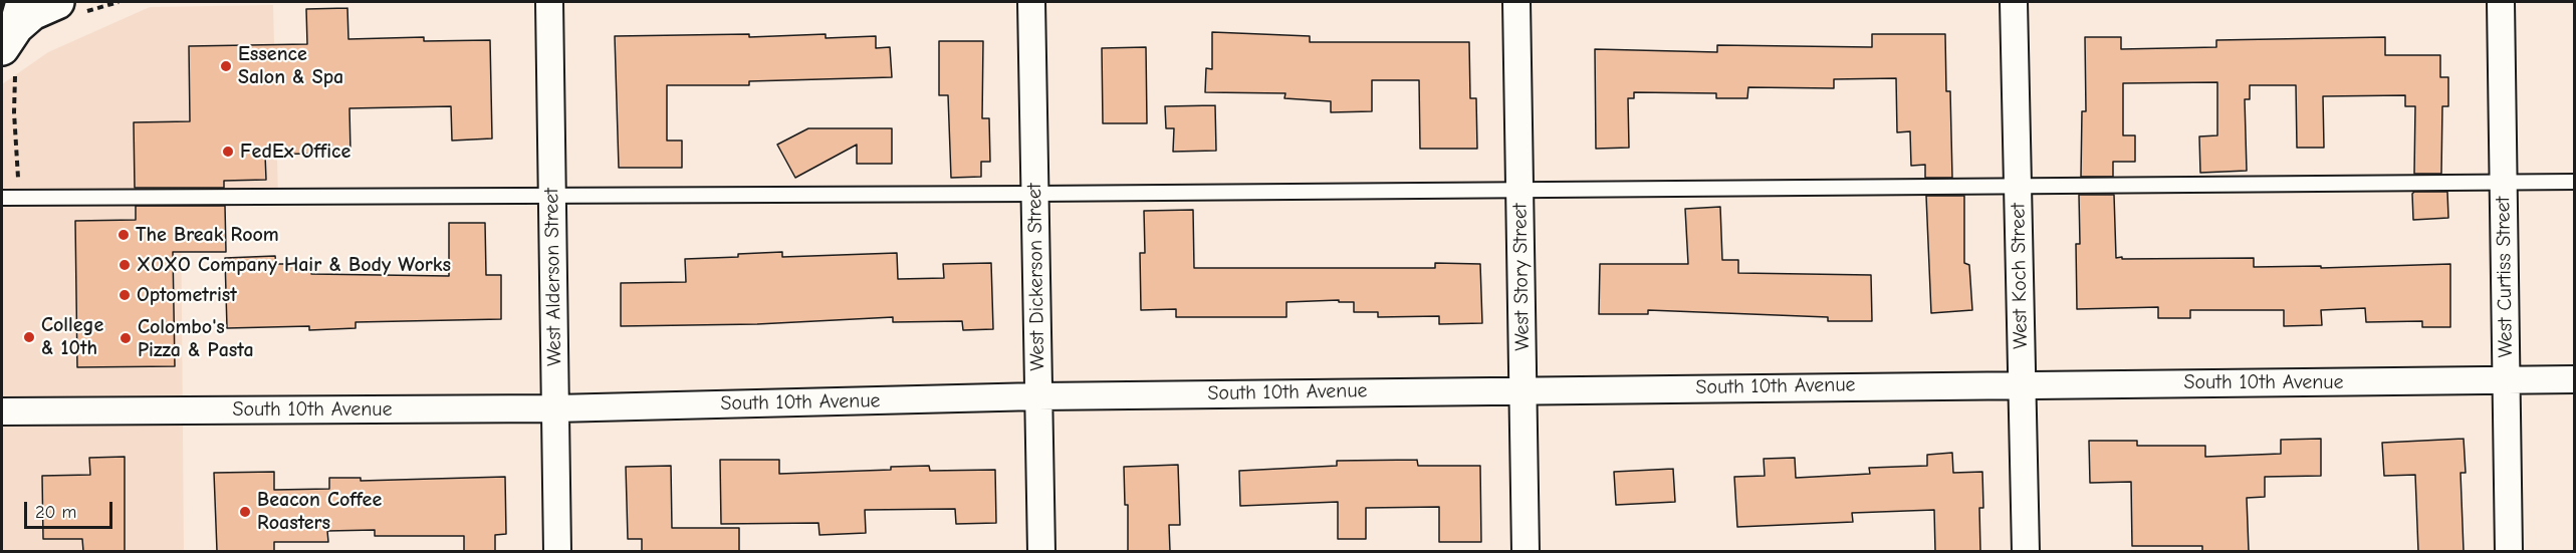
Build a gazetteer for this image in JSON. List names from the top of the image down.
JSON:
{
  "streets": {
    "street": [
      "West Koch Street",
      "West Alderson Street",
      "West Dickerson Street",
      "West Story Street",
      "West Curtiss Street",
      "South 10th Avenue"
    ]
  },
  "crossings": [
    ["West Koch Street", "South 10th Avenue"],
    ["West Alderson Street", "South 10th Avenue"],
    ["West Dickerson Street", "South 10th Avenue"],
    ["West Story Street", "South 10th Avenue"],
    ["West Curtiss Street", "South 10th Avenue"]
  ],
  "places": [
    "Essence Salon & Spa",
    "FedEx Office",
    "The Break Room",
    "XOXO Company Hair & Body Works",
    "Optometrist",
    "College & 10th",
    "Colombo's Pizza & Pasta",
    "Beacon Coffee Roasters"
  ],
  "scale_bar": "20 m"
}
